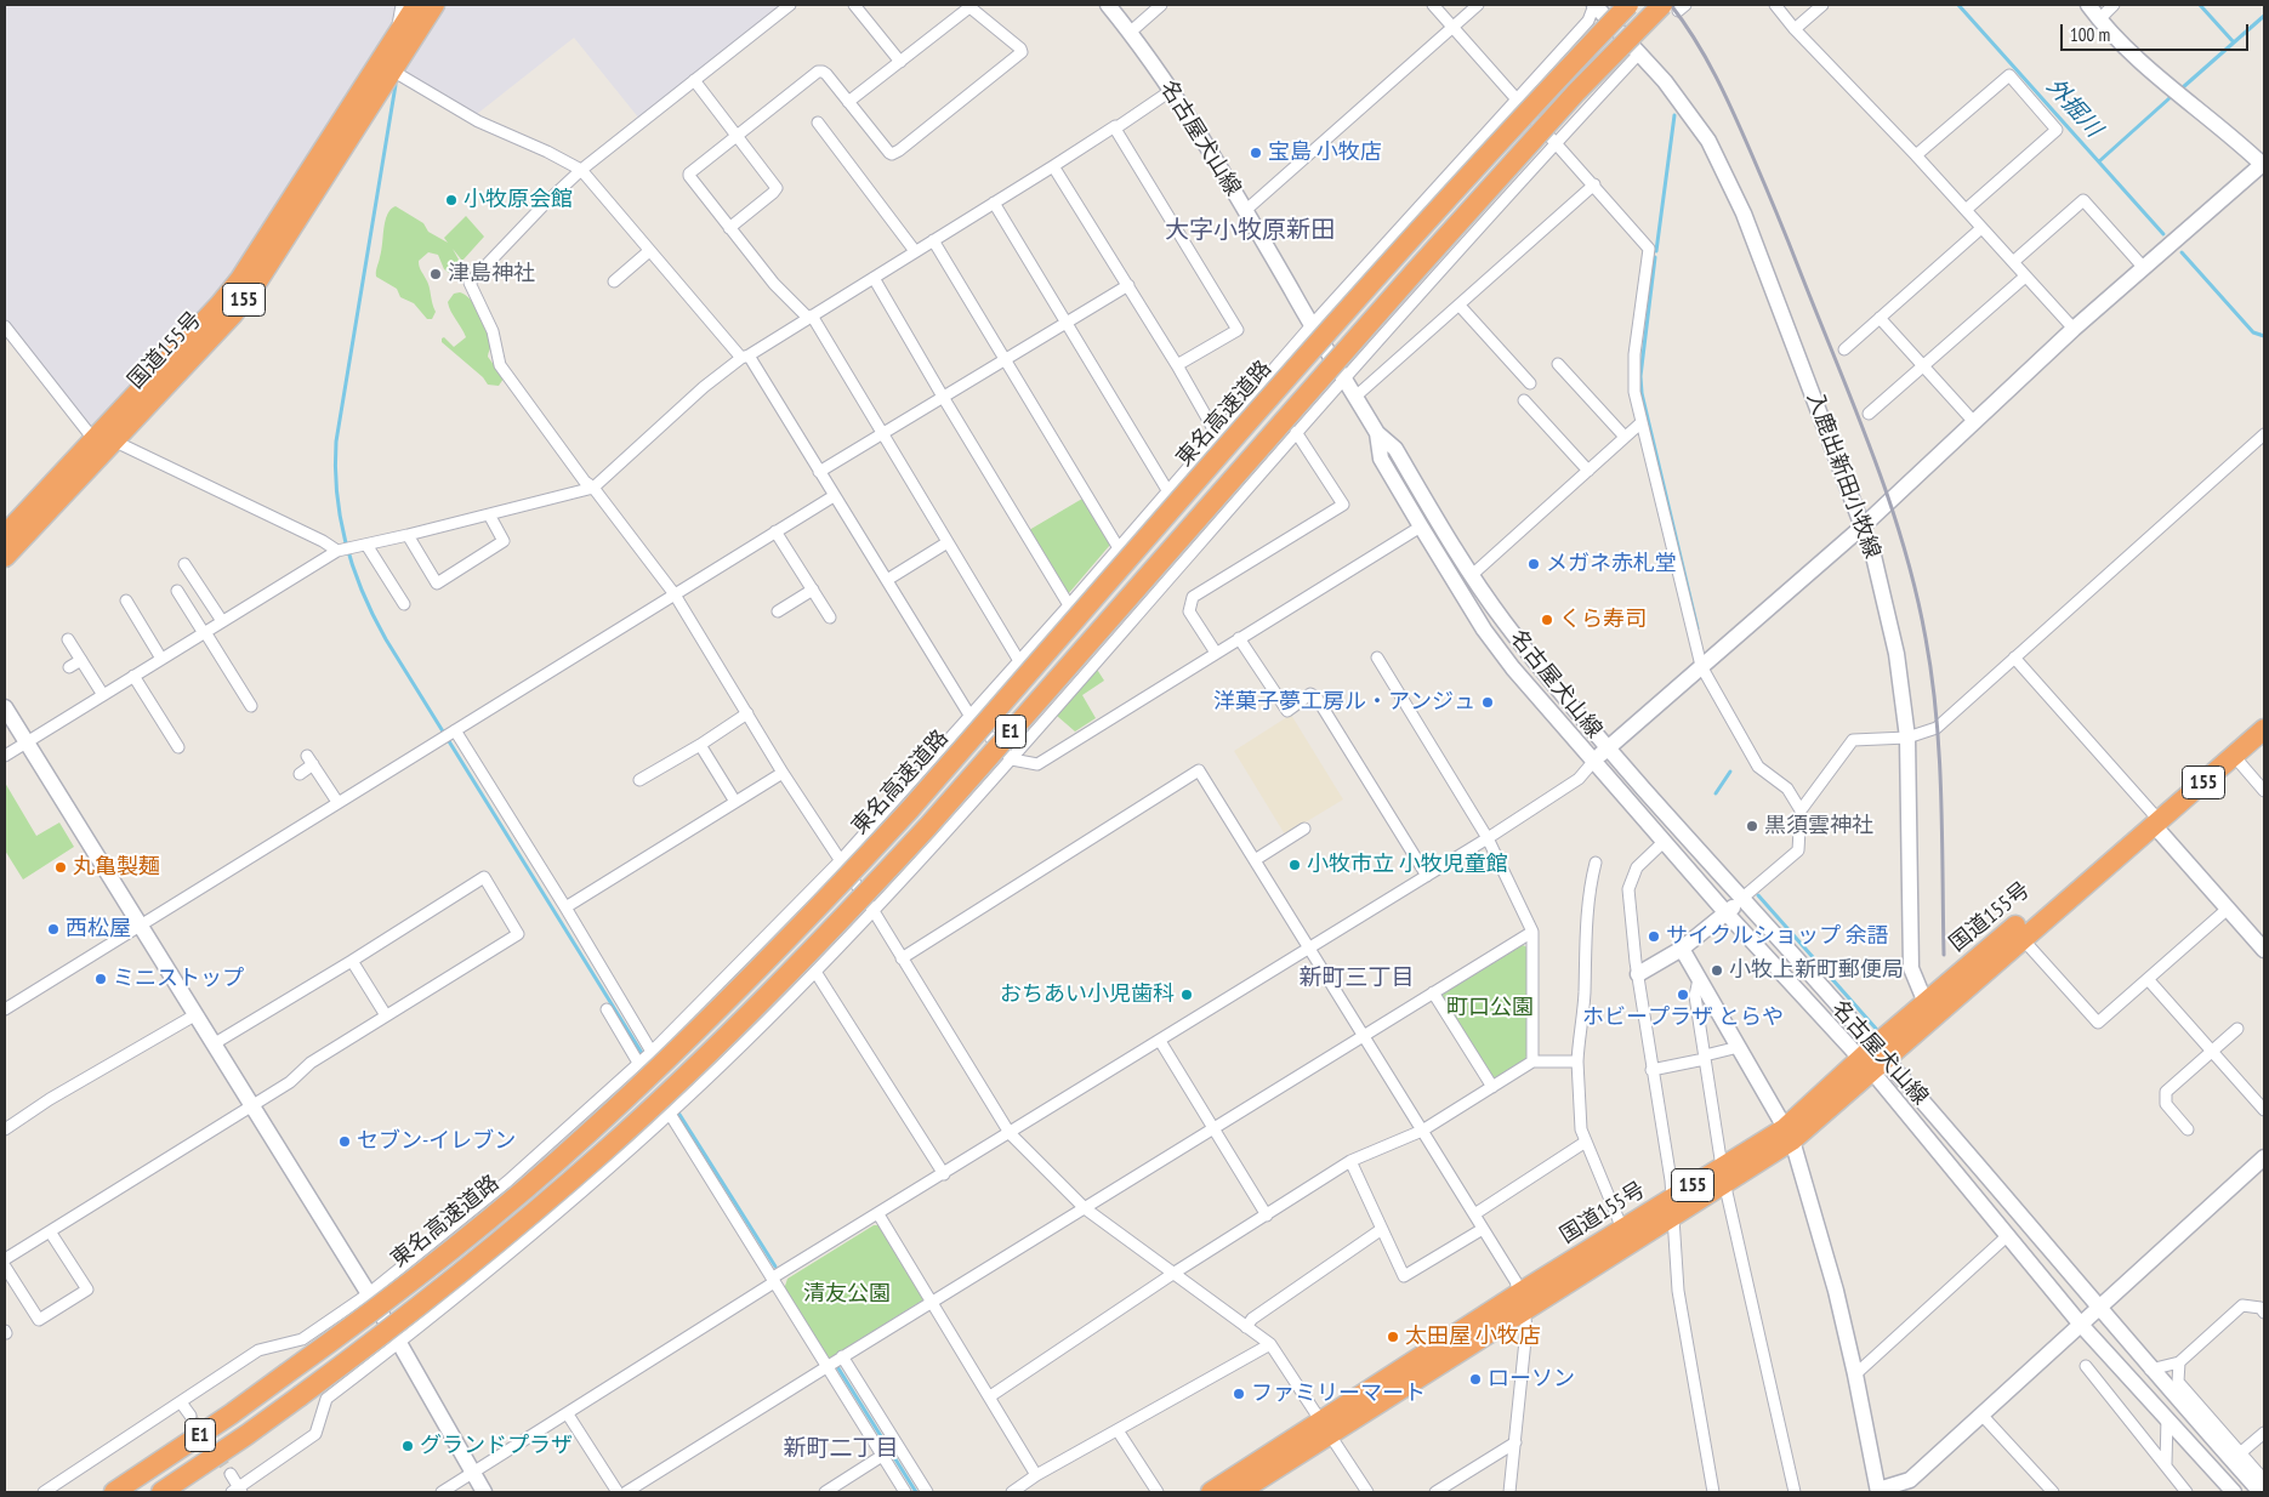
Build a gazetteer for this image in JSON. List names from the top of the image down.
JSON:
{
  "streets": {
    "highway": [
      "155",
      "国道155号",
      "東名高速道路",
      "E1"
    ],
    "main road": ["名古屋犬山線", "入鹿出新田小牧線"]
  },
  "crossings": [
    ["名古屋犬山線", "国道155号"],
    ["国道155号", "入鹿出新田小牧線"]
  ],
  "districts": ["大字小牧原新田", "新町三丁目", "新町二丁目"],
  "water": ["外掘川"],
  "parks": ["町口公園", "清友公園"],
  "places": [
    "宝島 小牧店",
    "小牧原会館",
    "津島神社",
    "メガネ赤札堂",
    "くら寿司",
    "洋菓子夢工房ル・アンジュ",
    "黒須雲神社",
    "小牧市立 小牧児童館",
    "丸亀製麺",
    "西松屋",
    "サイクルショップ 余語",
    "小牧上新町郵便局",
    "ミニストップ",
    "おちあい小児歯科",
    "ホビープラザ とらや",
    "セブン-イレブン",
    "太田屋 小牧店",
    "ローソン",
    "ファミリーマート",
    "グランドプラザ"
  ],
  "scale_bar": "100 m"
}
